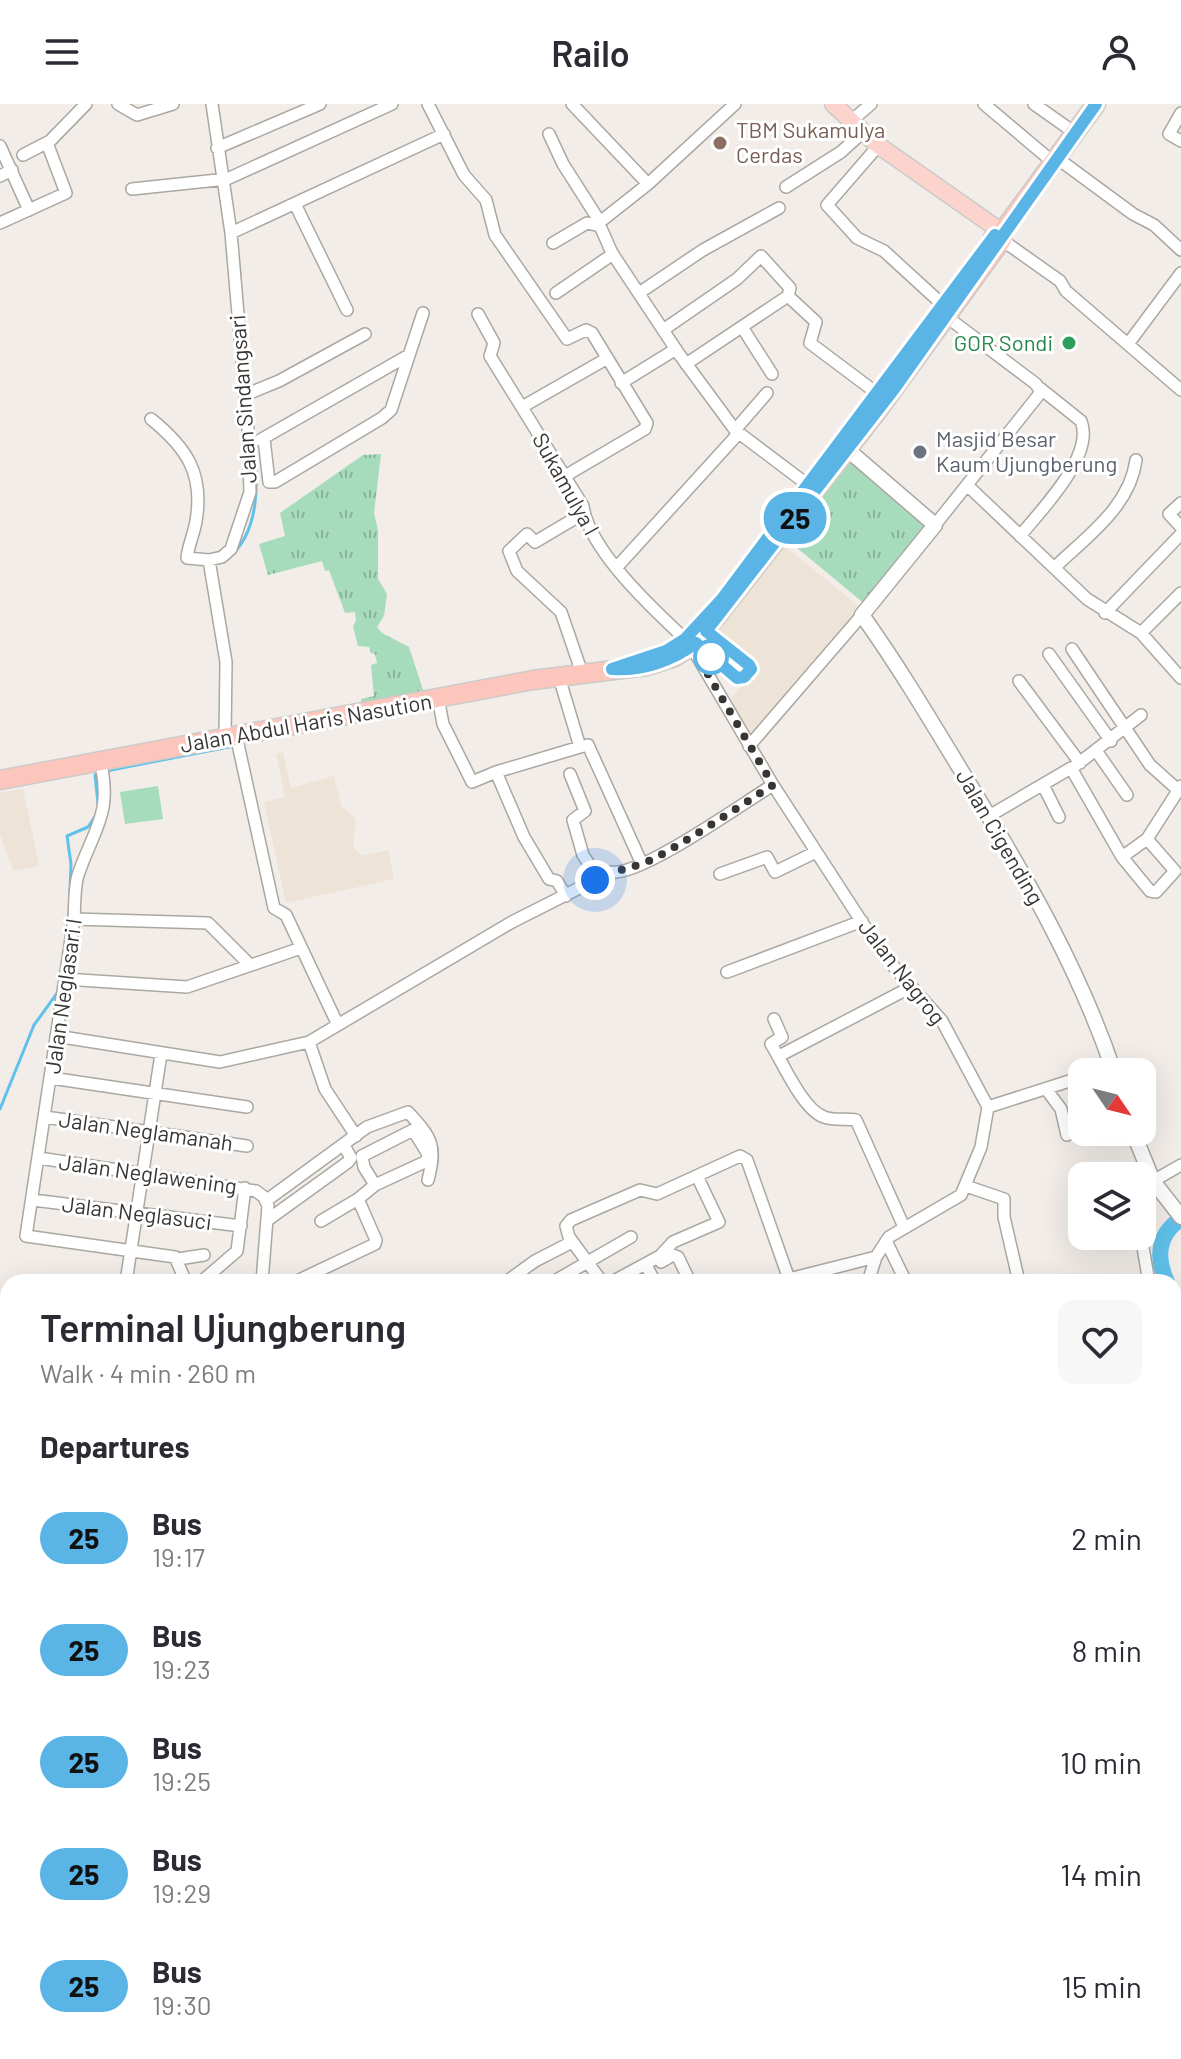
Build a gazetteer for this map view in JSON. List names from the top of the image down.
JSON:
{
  "streets": {
    "highway": ["Jalan Abdul Haris Nasution"],
    "street": [
      "Jalan Sindangsari",
      "Sukamulya I",
      "Jalan Cigending",
      "Jalan Nagrog",
      "Jalan Neglasari I",
      "Jalan Neglamanah",
      "Jalan Neglawening",
      "Jalan Neglasuci"
    ]
  },
  "crossings": [
    ["Sukamulya I", "Jalan Abdul Haris Nasution"],
    ["Sukamulya I", "Jalan Nagrog"],
    ["Jalan Abdul Haris Nasution", "Jalan Nagrog"],
    ["Jalan Abdul Haris Nasution", "Jalan Neglasari I"],
    ["Jalan Neglasari I", "Jalan Neglamanah"],
    ["Jalan Neglasari I", "Jalan Neglawening"],
    ["Jalan Neglasari I", "Jalan Neglasuci"]
  ],
  "places": ["TBM Sukamulya Cerdas", "GOR Sondi", "Masjid Besar Kaum Ujungberung"],
  "lines": ["bus line 25"],
  "north": "bottom right",
  "page": {
    "header": "Railo",
    "on_map": "25",
    "heading": [
      ["Terminal Ujungberung", "Walk · 4 min · 260 m"],
      "Departures"
    ],
    "list": [
      {
        "mark": "25",
        "name": "Bus",
        "note": "19:17",
        "value": "2 min"
      },
      {
        "mark": "25",
        "name": "Bus",
        "note": "19:23",
        "value": "8 min"
      },
      {
        "mark": "25",
        "name": "Bus",
        "note": "19:25",
        "value": "10 min"
      },
      {
        "mark": "25",
        "name": "Bus",
        "note": "19:29",
        "value": "14 min"
      },
      {
        "mark": "25",
        "name": "Bus",
        "note": "19:30",
        "value": "15 min"
      }
    ]
  }
}
